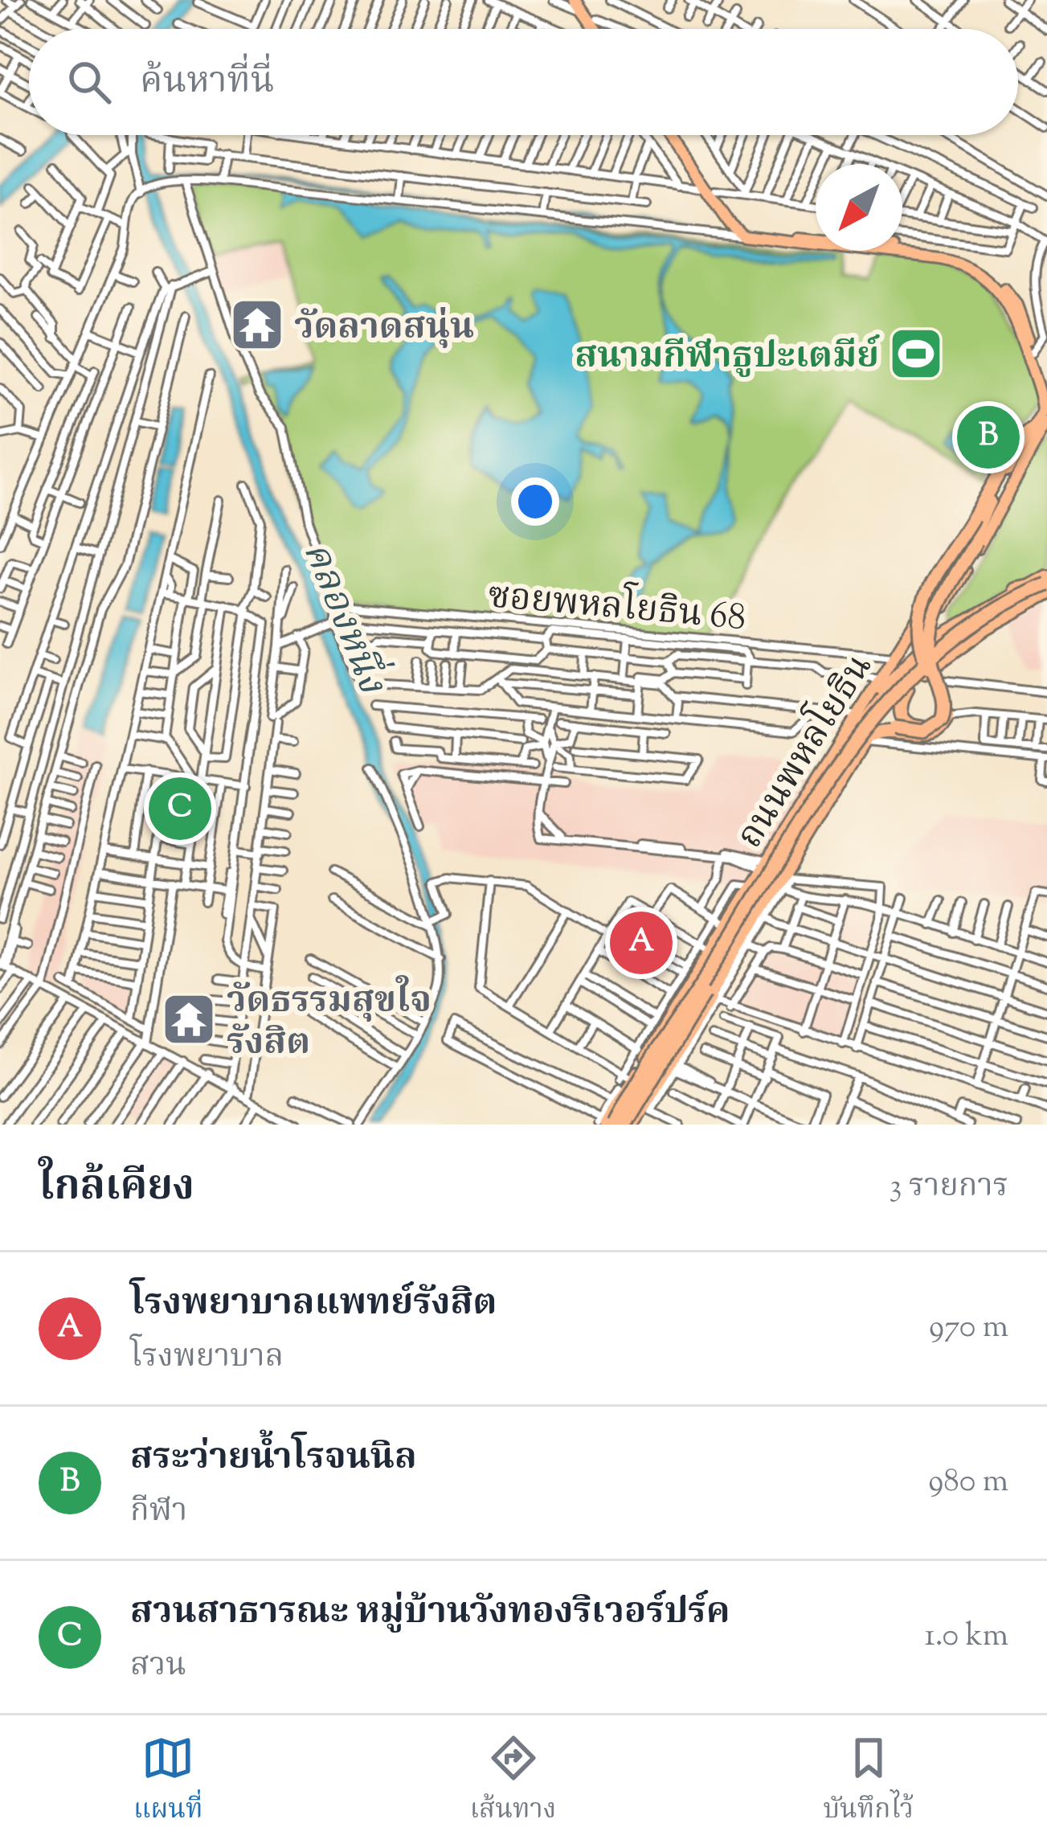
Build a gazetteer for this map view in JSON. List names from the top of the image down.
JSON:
{
  "streets": {
    "highway": ["ถนนพหลโยธิน"],
    "street": ["ซอยพหลโยธิน 68"]
  },
  "crossings": [
    ["ซอยพหลโยธิน 68", "ถนนพหลโยธิน"]
  ],
  "water": ["คลองหนึ่ง"],
  "places": {
    "temple": ["วัดลาดสนุ่น", "วัดธรรมสุขใจ รังสิต"],
    "sports": ["สนามกีฬาธูปะเตมีย์"]
  },
  "north": "bottom left",
  "page": {
    "search": "ค้นหาที่นี่",
    "pins": ["B", "C", "A"],
    "heading": ["ใกล้เคียง", "3 รายการ"],
    "list": [
      {
        "mark": "A",
        "name": "โรงพยาบาลแพทย์รังสิต",
        "note": "โรงพยาบาล",
        "value": "970 m"
      },
      {
        "mark": "B",
        "name": "สระว่ายน้ำโรจนนิล",
        "note": "กีฬา",
        "value": "980 m"
      },
      {
        "mark": "C",
        "name": "สวนสาธารณะ หมู่บ้านวังทองริเวอร์ปร์ค",
        "note": "สวน",
        "value": "1.0 km"
      }
    ],
    "nav": ["แผนที่", "เส้นทาง", "บันทึกไว้"]
  }
}
